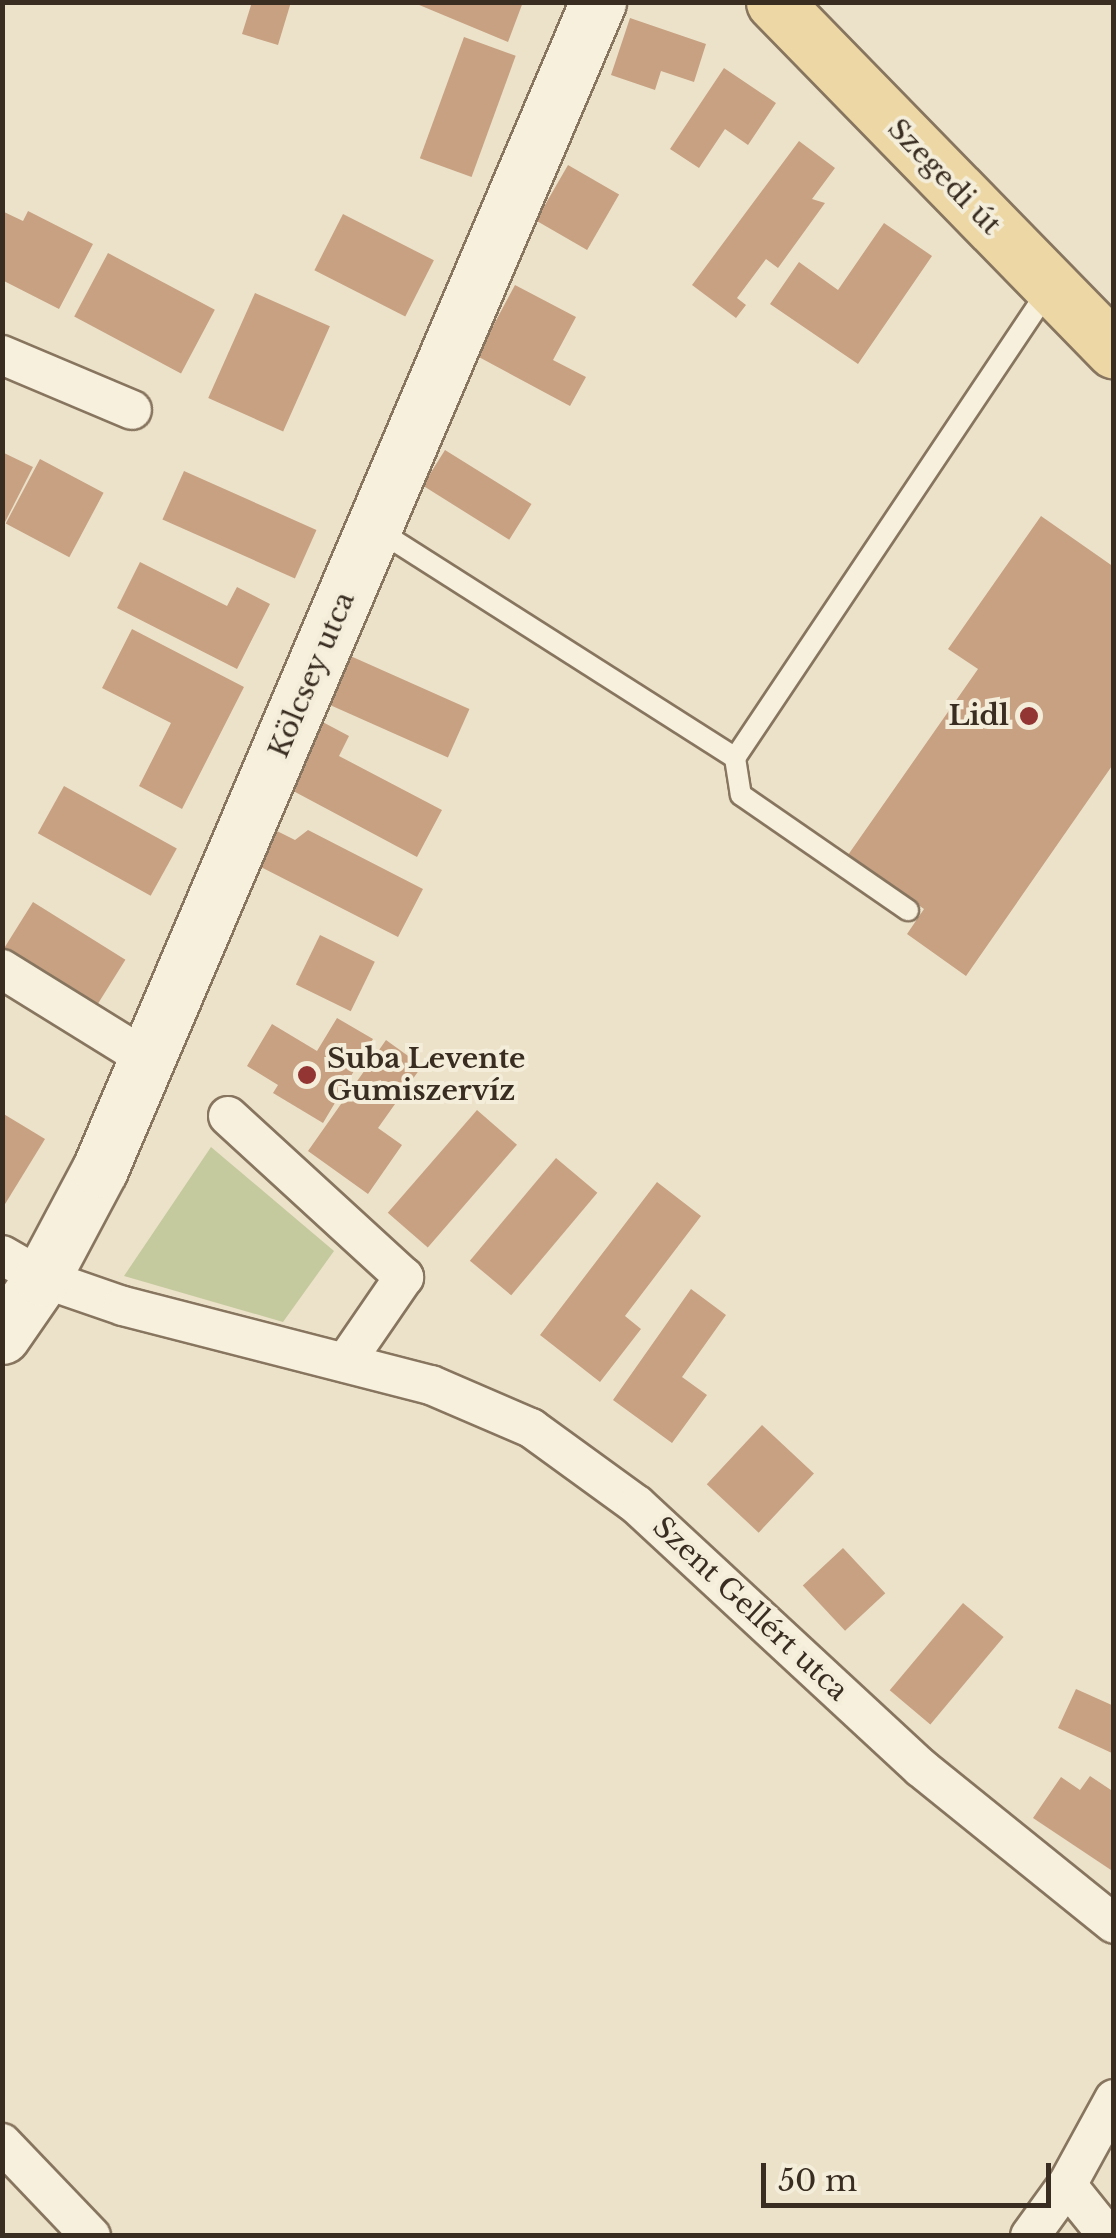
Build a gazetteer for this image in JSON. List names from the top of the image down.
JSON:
{
  "streets": {
    "main road": ["Szegedi út", "Kölcsey utca"],
    "street": ["Szent Gellért utca"]
  },
  "crossings": [
    ["Kölcsey utca", "Szent Gellért utca"]
  ],
  "places": ["Lidl", "Suba Levente Gumiszervíz"],
  "scale_bar": "50 m"
}
